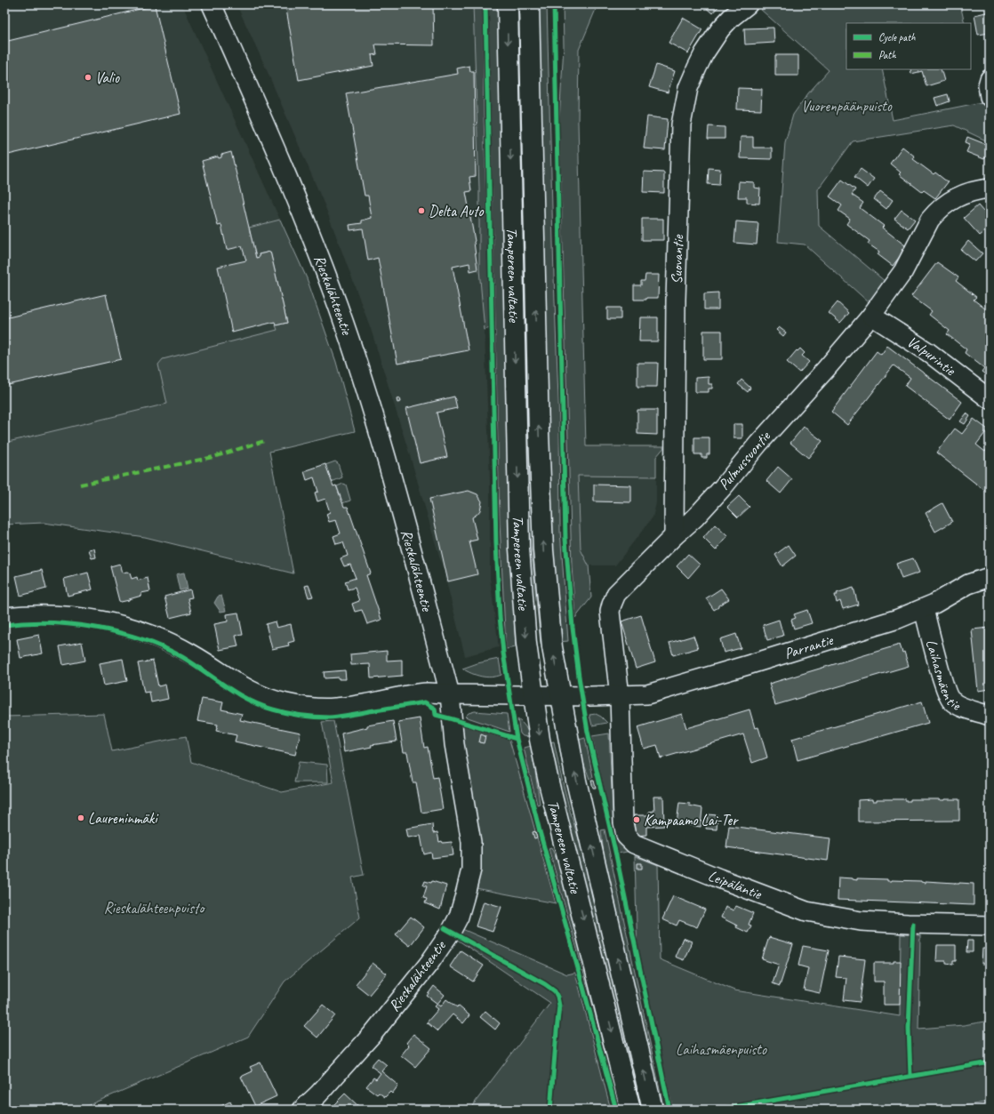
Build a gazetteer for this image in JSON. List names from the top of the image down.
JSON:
{
  "streets": {
    "highway": ["Tampereen valtatie"],
    "street": [
      "Suovantie",
      "Rieskalähteentie",
      "Valpurintie",
      "Pulmussuontie",
      "Parrantie",
      "Laihasmäentie",
      "Leipäläntie"
    ]
  },
  "crossings": [
    ["Suovantie", "Pulmussuontie"],
    ["Valpurintie", "Pulmussuontie"],
    ["Pulmussuontie", "Parrantie"],
    ["Pulmussuontie", "Leipäläntie"],
    ["Parrantie", "Laihasmäentie"],
    ["Parrantie", "Leipäläntie"]
  ],
  "parks": ["Vuorenpäänpuisto", "Rieskalähteenpuisto", "Laihasmäenpuisto"],
  "places": [
    "Valio",
    "Delta Auto",
    "Laureninmäki",
    "Kampaamo Lai-Ter"
  ],
  "legend": ["Cycle path", "Path"]
}
